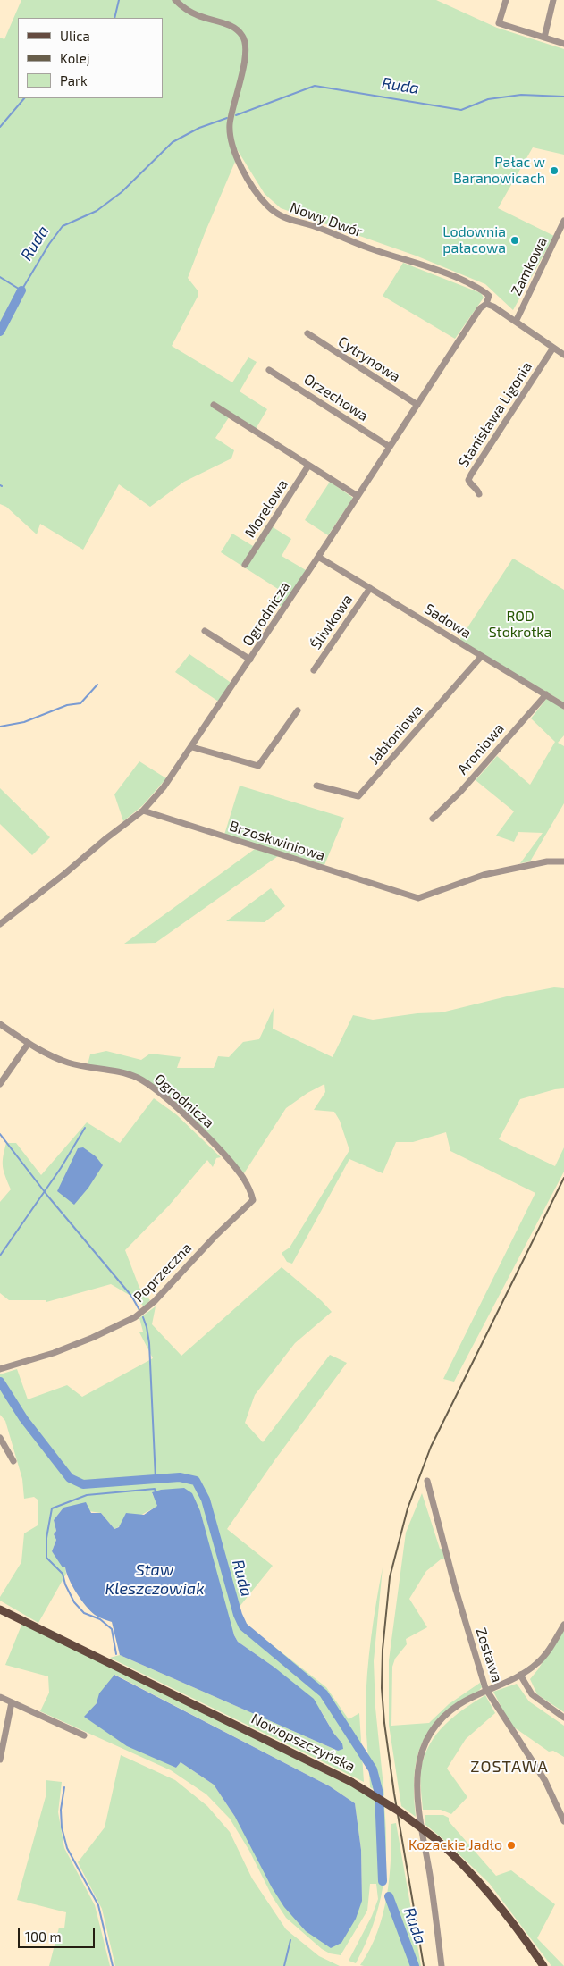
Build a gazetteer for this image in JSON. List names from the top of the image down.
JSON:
{
  "streets": {
    "main road": ["Nowopszczyńska"],
    "street": [
      "Nowy Dwór",
      "Zamkowa",
      "Cytrynowa",
      "Orzechowa",
      "Stanisława Ligonia",
      "Morelowa",
      "Ogrodnicza",
      "Sadowa",
      "Śliwkowa",
      "Jabłoniowa",
      "Aroniowa",
      "Brzoskwiniowa",
      "Poprzeczna",
      "Zostawa"
    ]
  },
  "crossings": [
    ["Nowy Dwór", "Ogrodnicza"],
    ["Cytrynowa", "Ogrodnicza"],
    ["Orzechowa", "Ogrodnicza"],
    ["Ogrodnicza", "Sadowa"],
    ["Ogrodnicza", "Brzoskwiniowa"],
    ["Ogrodnicza", "Poprzeczna"],
    ["Sadowa", "Śliwkowa"],
    ["Sadowa", "Jabłoniowa"],
    ["Sadowa", "Aroniowa"]
  ],
  "districts": ["ZOSTAWA"],
  "water": ["Ruda", "Staw Kleszczowiak"],
  "parks": ["ROD Stokrotka"],
  "places": ["Pałac w Baranowicach", "Lodownia pałacowa", "Kozackie Jadło"],
  "legend": ["Ulica", "Kolej", "Park"],
  "scale_bar": "100 m"
}
